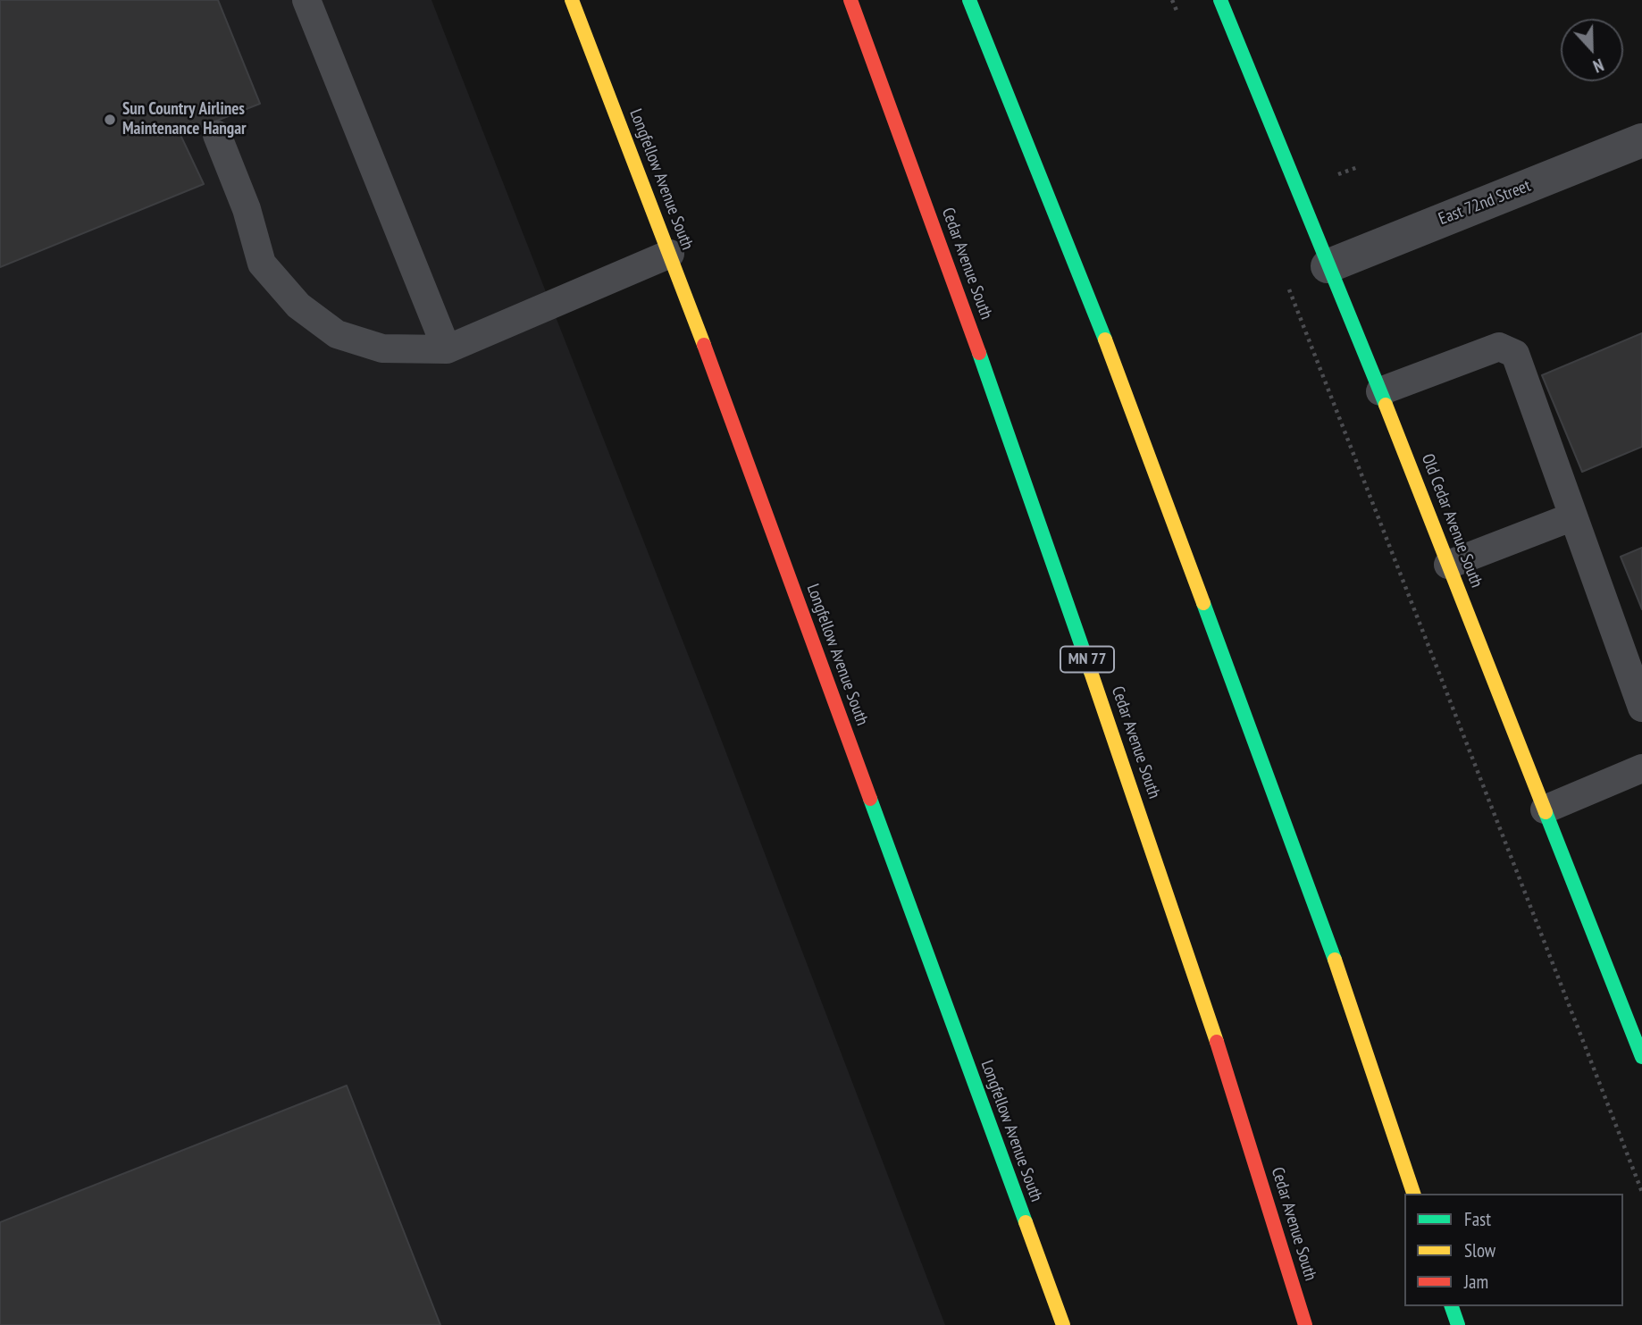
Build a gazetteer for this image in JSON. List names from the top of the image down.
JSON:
{
  "streets": {
    "main road": [
      "Longfellow Avenue South",
      "Cedar Avenue South",
      "Old Cedar Avenue South",
      "MN 77"
    ],
    "street": ["East 72nd Street"]
  },
  "crossings": [
    ["East 72nd Street", "Old Cedar Avenue South"]
  ],
  "places": ["Sun Country Airlines Maintenance Hangar"],
  "legend": ["Fast", "Slow", "Jam"],
  "north": "bottom"
}
